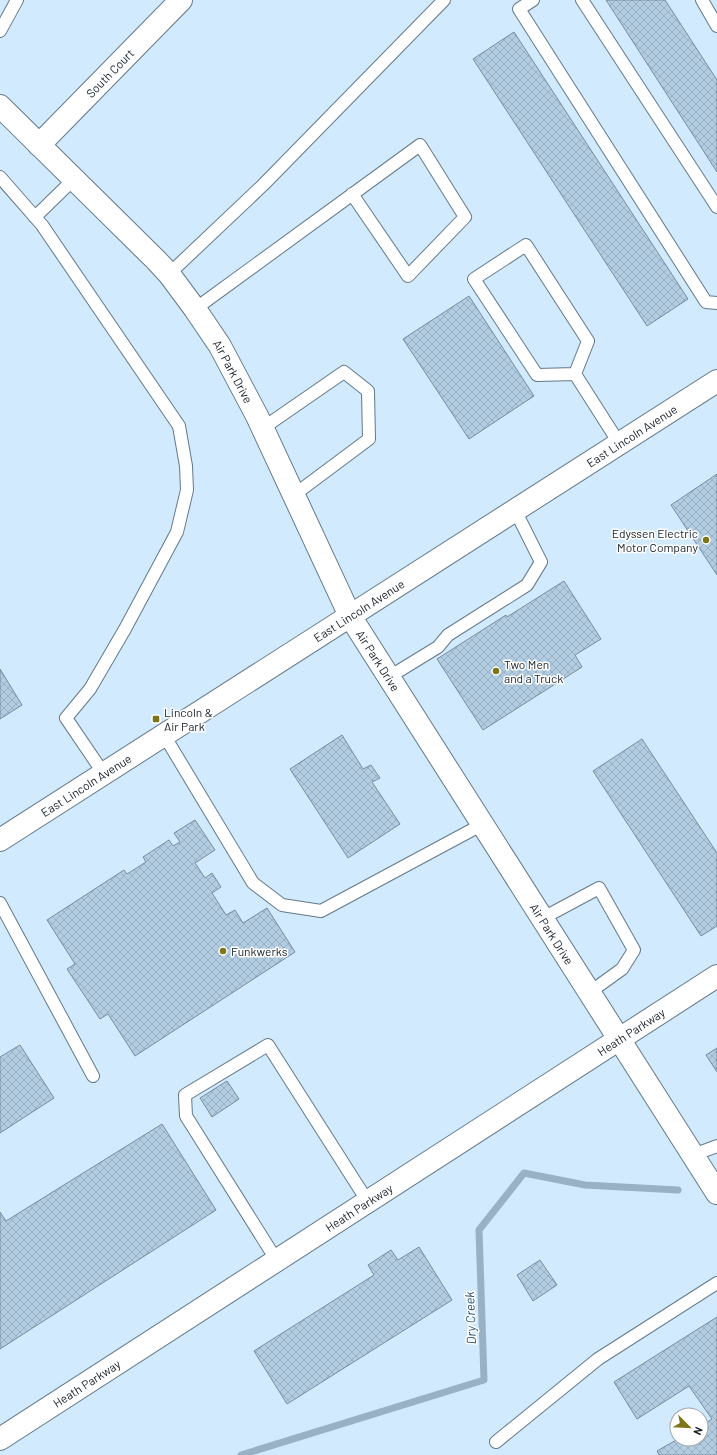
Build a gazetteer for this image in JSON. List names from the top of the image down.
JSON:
{
  "streets": {
    "street": [
      "South Court",
      "Air Park Drive",
      "East Lincoln Avenue",
      "Heath Parkway"
    ]
  },
  "crossings": [
    ["South Court", "Air Park Drive"],
    ["Air Park Drive", "East Lincoln Avenue"],
    ["Air Park Drive", "Heath Parkway"]
  ],
  "water": ["Dry Creek"],
  "places": {
    "other": ["Edyssen Electric Motor Company", "Two Men and a Truck", "Funkwerks"],
    "transit": ["Lincoln & Air Park"]
  },
  "north": "bottom right"
}
